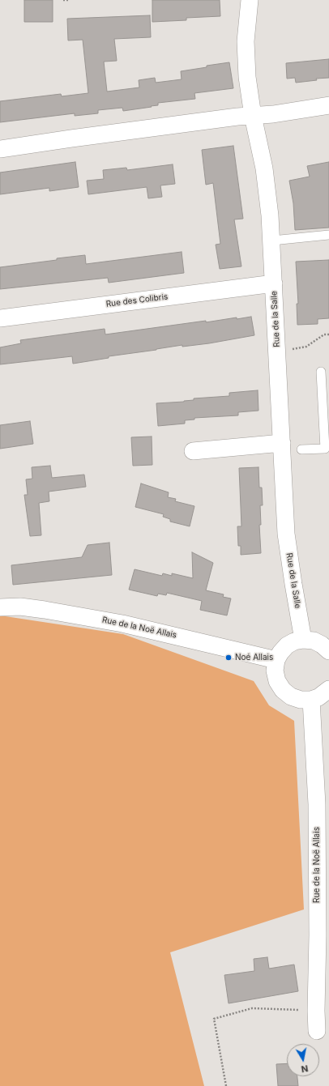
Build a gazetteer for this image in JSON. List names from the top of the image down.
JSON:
{
  "streets": {
    "street": ["Rue des Colibris", "Rue de la Salle", "Rue de la Noë Allais"]
  },
  "crossings": [
    ["Rue des Colibris", "Rue de la Salle"]
  ],
  "places": ["Noé Allais"],
  "north": "bottom"
}
